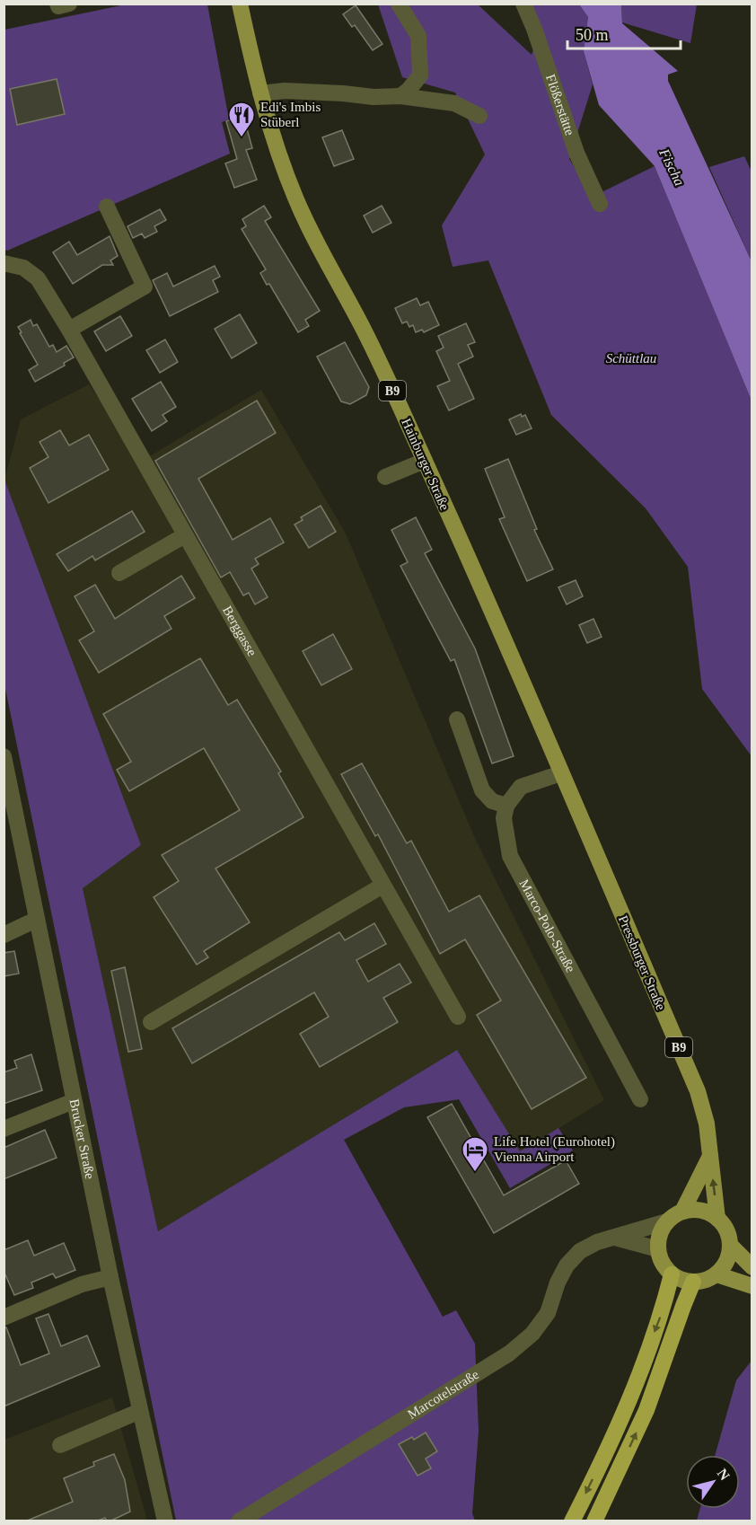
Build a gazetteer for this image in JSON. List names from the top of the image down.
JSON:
{
  "streets": {
    "main road": ["B9", "Hainburger Straße", "Pressburger Straße"],
    "street": [
      "Flößerstätte",
      "Berggasse",
      "Marco-Polo-Straße",
      "Brucker Straße",
      "Marcotelstraße"
    ]
  },
  "crossings": [
    ["B9", "Pressburger Straße"],
    ["B9", "Marcotelstraße"],
    ["Hainburger Straße", "Pressburger Straße"],
    ["Pressburger Straße", "Marcotelstraße"]
  ],
  "water": ["Fischa"],
  "parks": ["Schüttlau"],
  "places": {
    "restaurant": ["Edi's Imbis Stüberl"],
    "hotel": ["Life Hotel (Eurohotel) Vienna Airport"]
  },
  "scale_bar": "50 m",
  "north": "top right"
}
